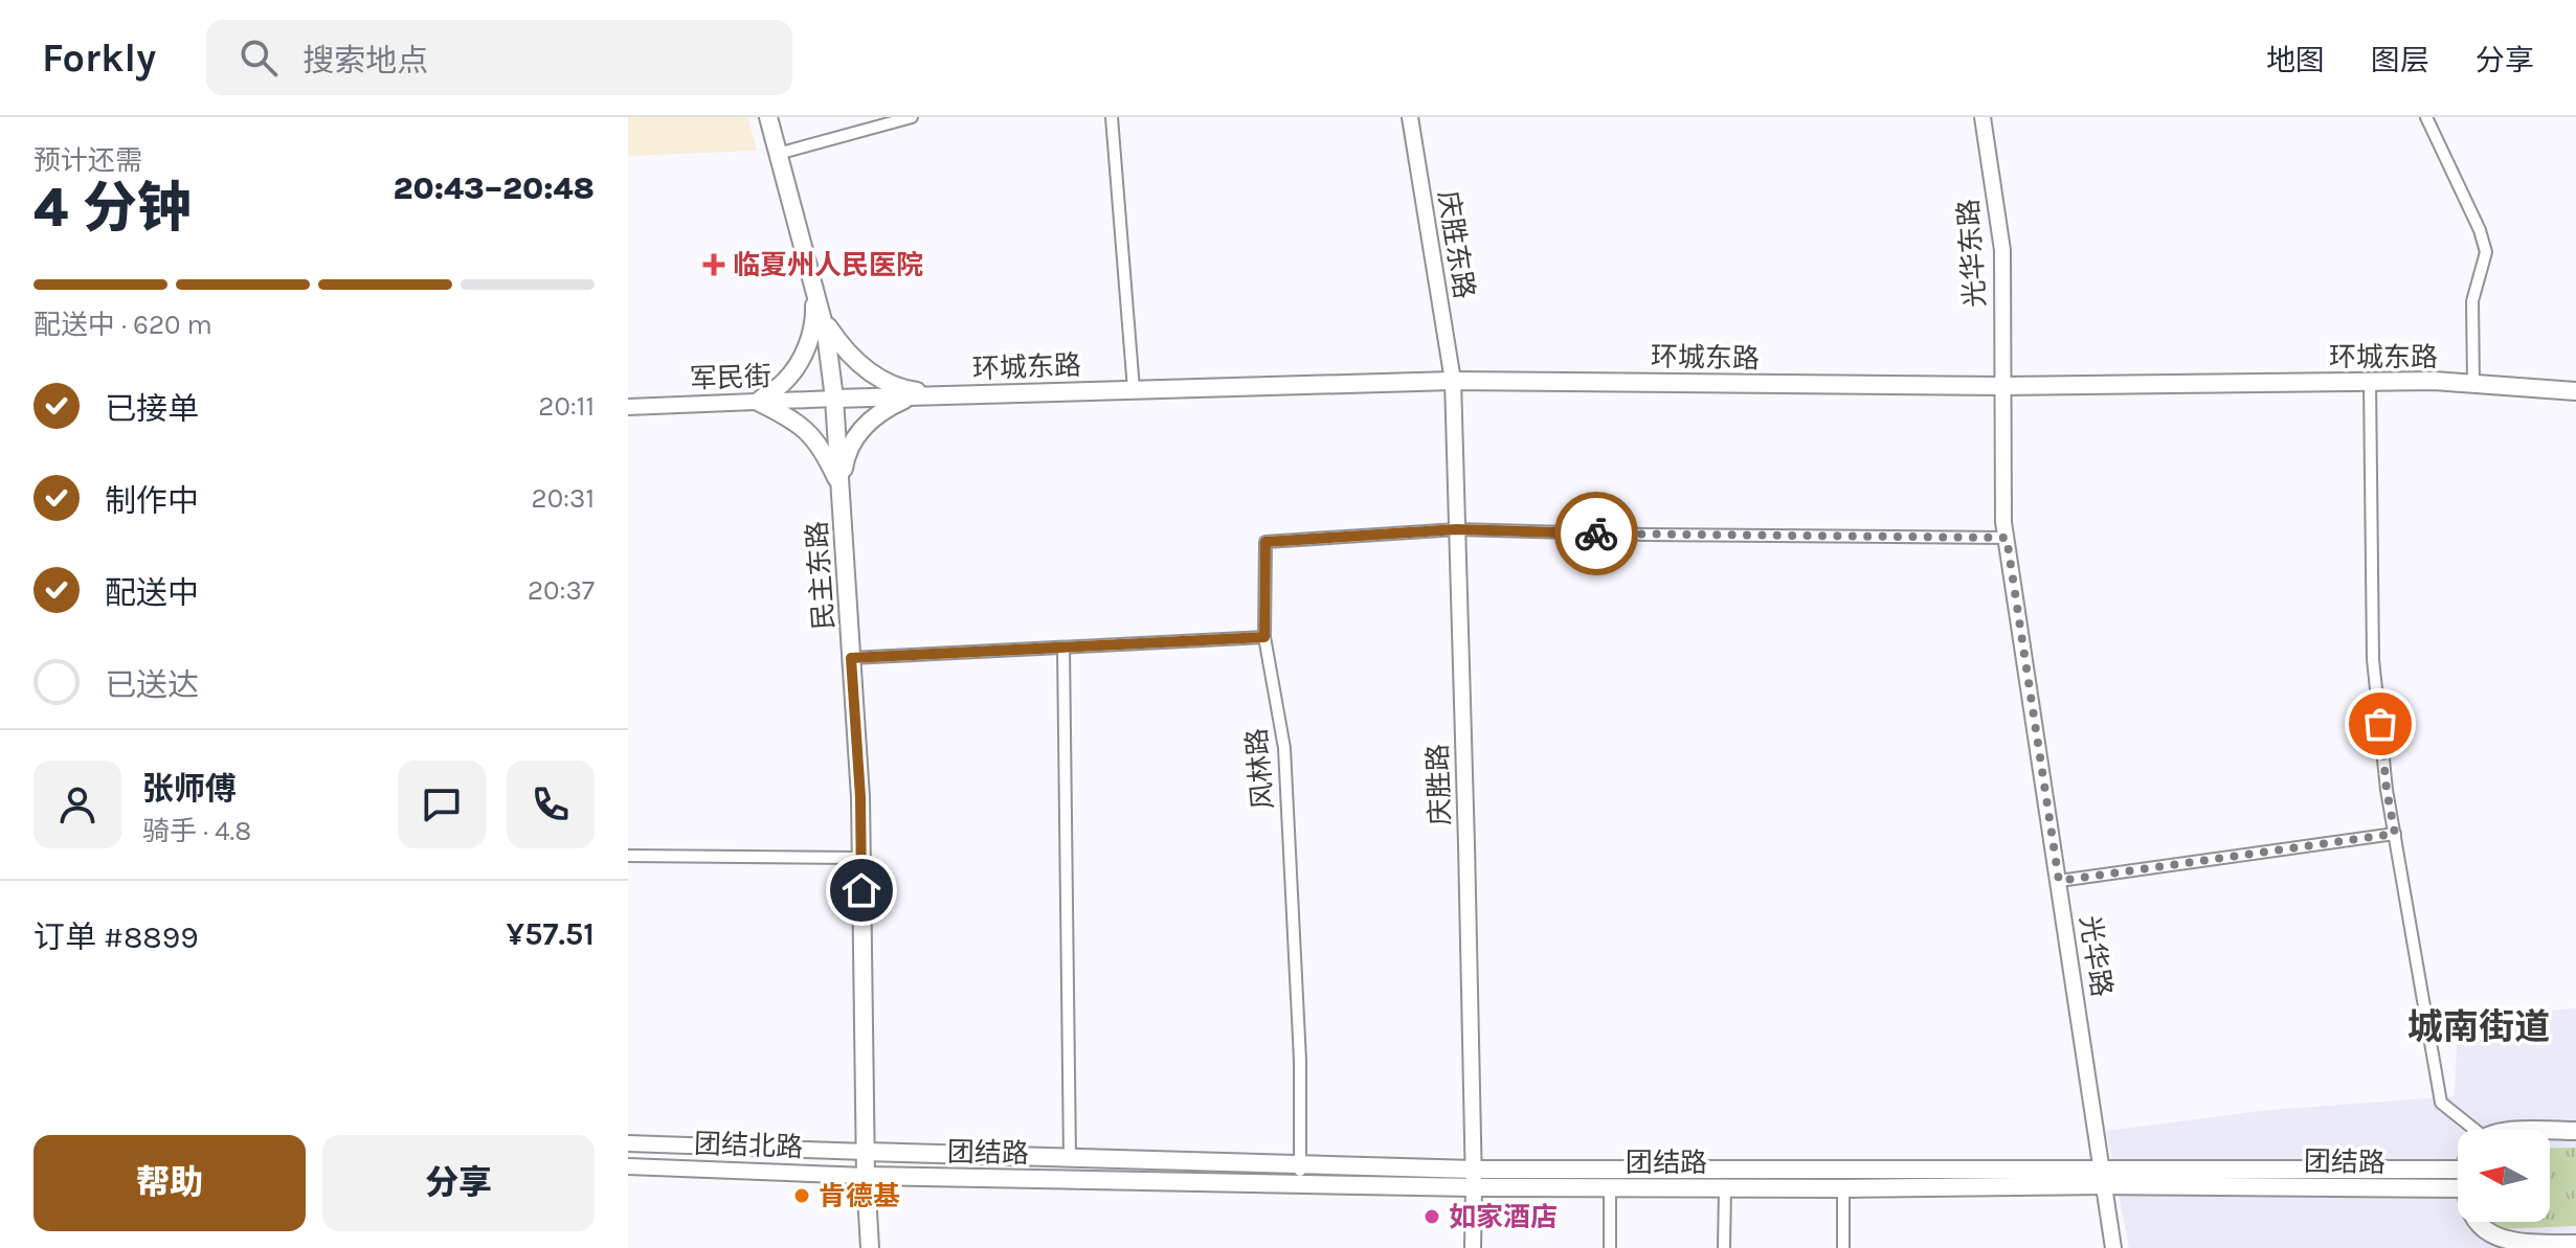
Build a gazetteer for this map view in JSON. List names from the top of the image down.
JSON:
{
  "streets": {
    "main road": [
      "庆胜东路",
      "光华东路",
      "环城东路",
      "军民街",
      "民主东路",
      "庆胜路",
      "光华路",
      "团结北路",
      "团结路"
    ],
    "street": ["风林路"]
  },
  "crossings": [
    ["庆胜东路", "环城东路"],
    ["庆胜东路", "庆胜路"],
    ["光华东路", "环城东路"],
    ["光华东路", "光华路"],
    ["环城东路", "军民街"],
    ["环城东路", "民主东路"],
    ["环城东路", "庆胜路"],
    ["环城东路", "光华路"],
    ["军民街", "民主东路"],
    ["民主东路", "团结北路"],
    ["民主东路", "团结路"],
    ["风林路", "庆胜路"],
    ["风林路", "团结路"],
    ["庆胜路", "团结路"],
    ["光华路", "团结路"],
    ["团结北路", "团结路"]
  ],
  "districts": ["城南街道"],
  "places": {
    "health": ["临夏州人民医院"],
    "other": ["肯德基", "如家酒店"]
  },
  "north": "left",
  "page": {
    "header": "Forkly",
    "search": "搜索地点",
    "nav": ["地图", "图层", "分享"],
    "heading": ["4 分钟", "预计还需", "20:43–20:48"],
    "panel": [
      "张师傅",
      "骑手 · 4.8",
      "订单 #8899",
      "¥57.51"
    ],
    "bar": "配送中 · 620 m",
    "list": [
      ["已接单", "20:11"],
      ["制作中", "20:31"],
      ["配送中", "20:37"],
      "已送达"
    ],
    "buttons": ["帮助", "分享"]
  }
}
